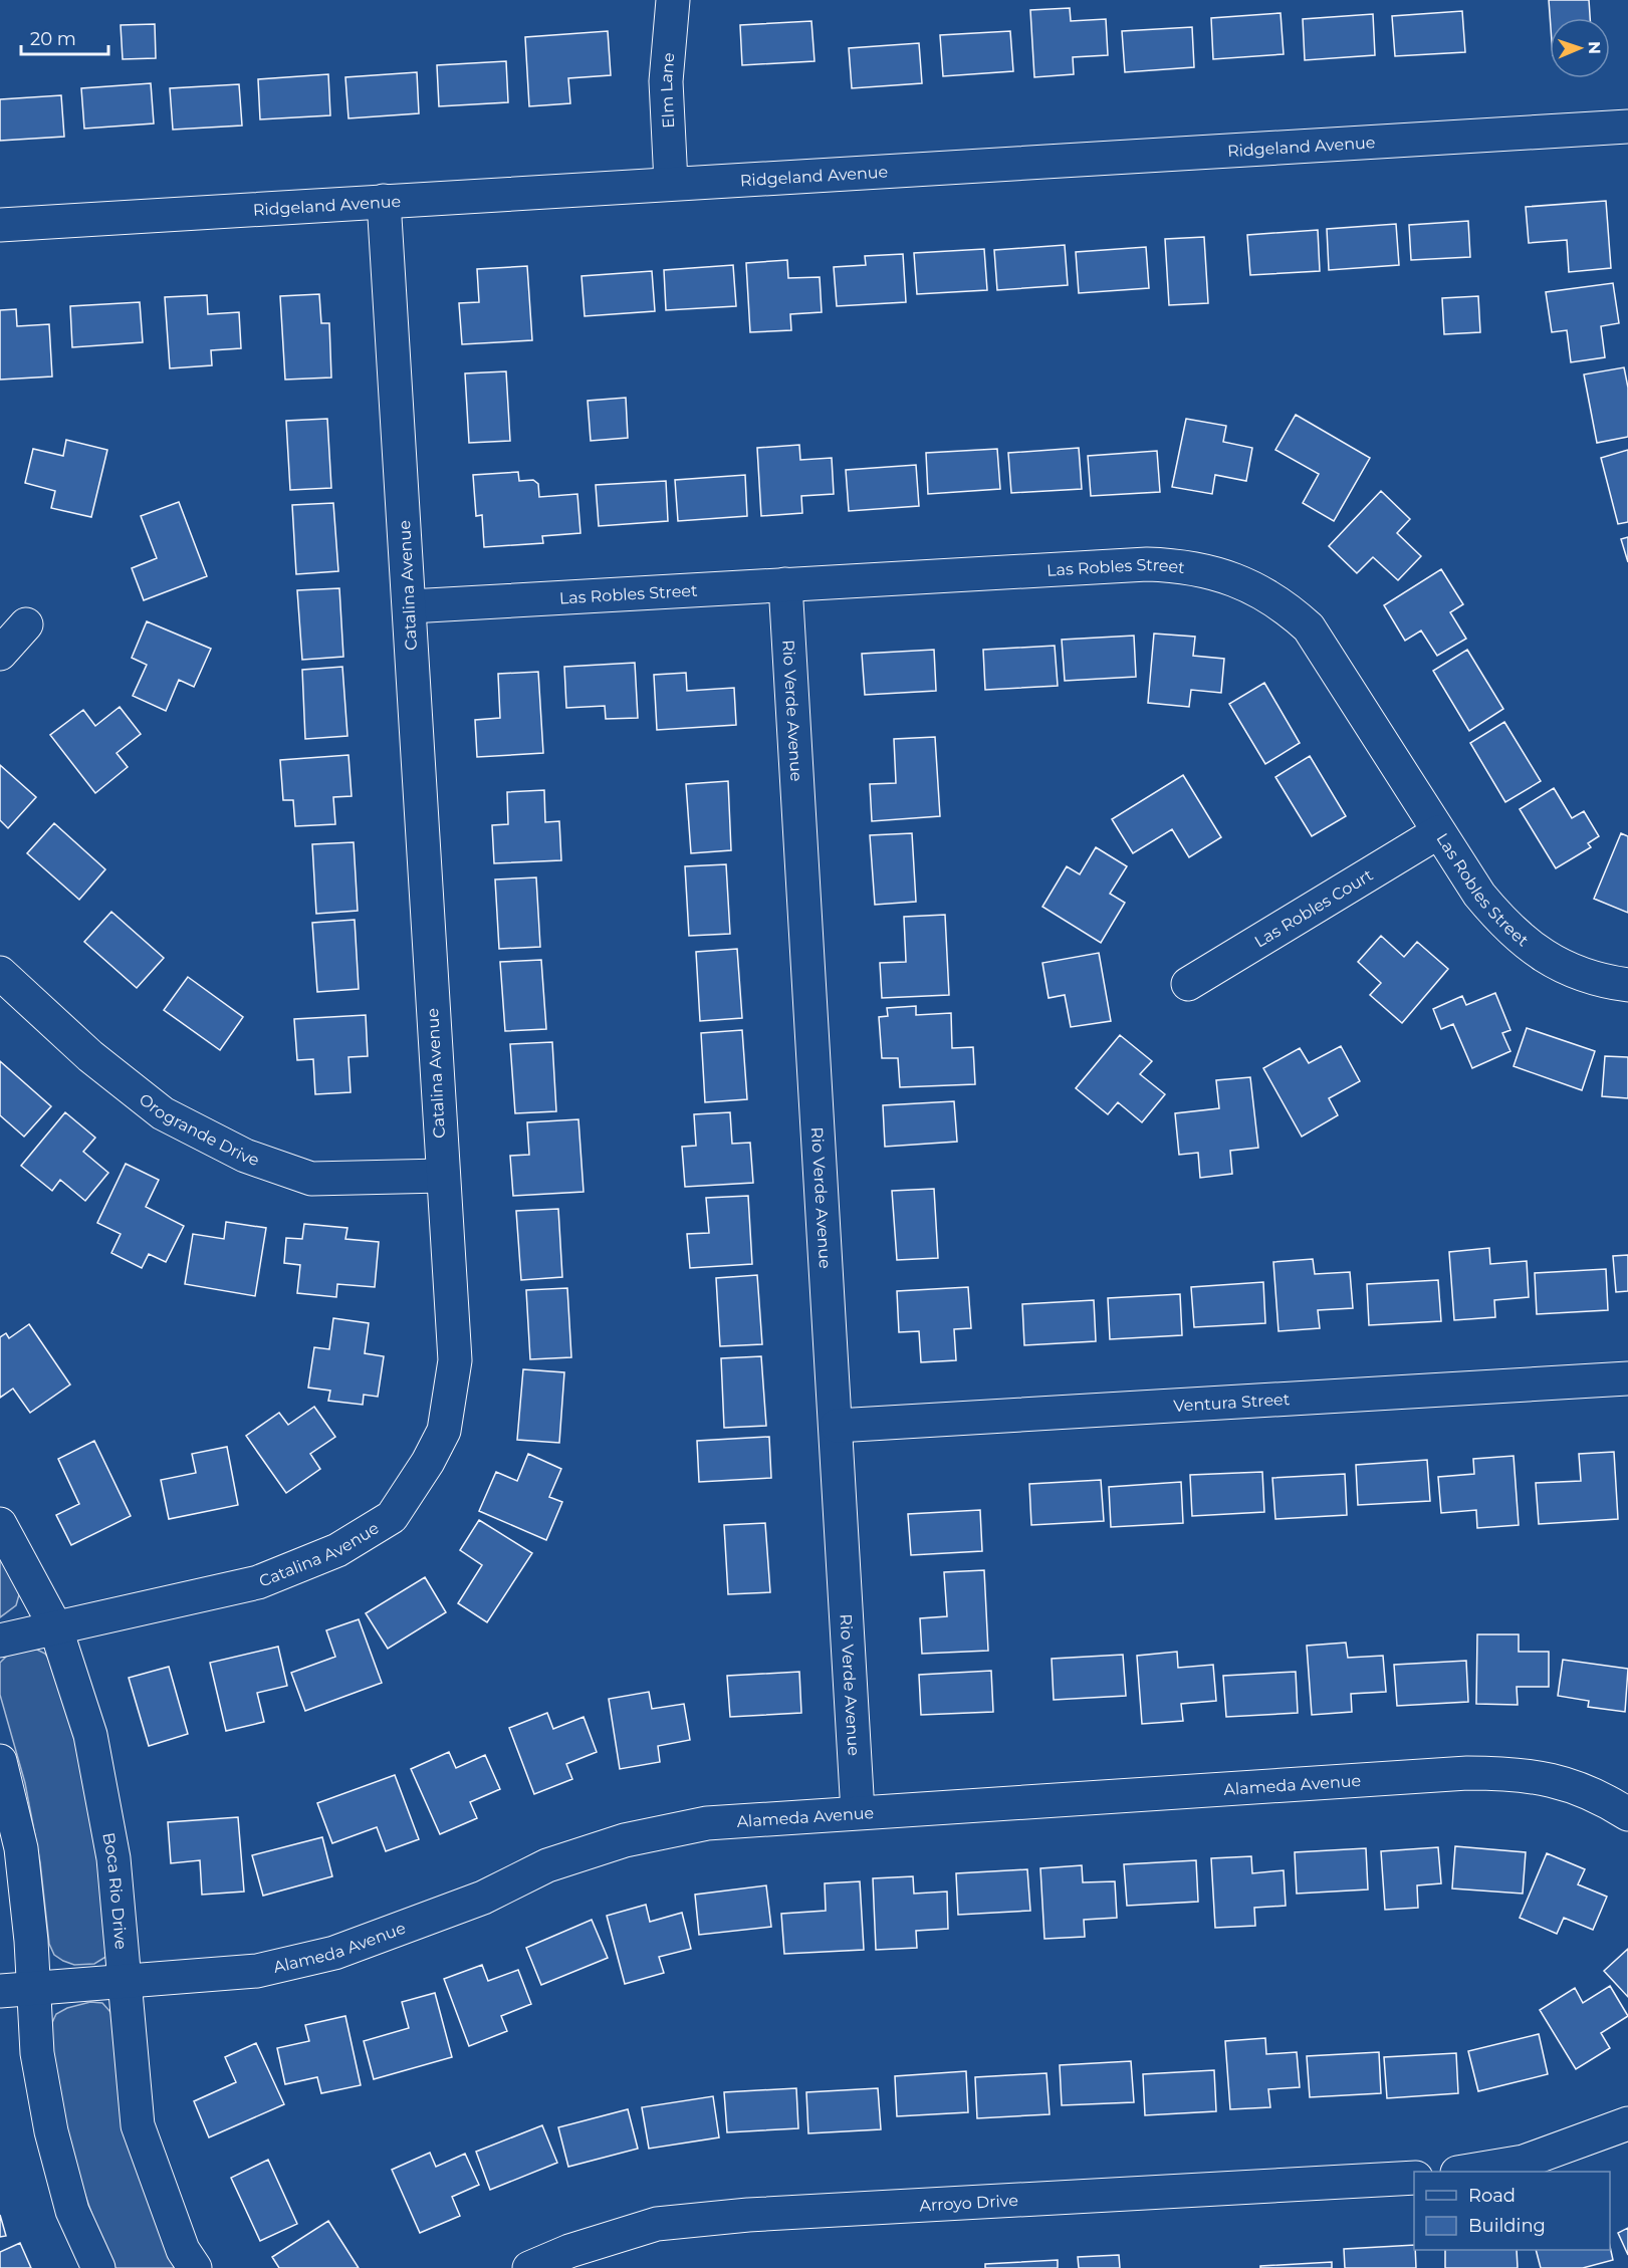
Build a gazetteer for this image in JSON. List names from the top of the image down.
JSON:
{
  "streets": {
    "street": [
      "Elm Lane",
      "Ridgeland Avenue",
      "Las Robles Street",
      "Catalina Avenue",
      "Rio Verde Avenue",
      "Las Robles Court",
      "Orogrande Drive",
      "Ventura Street",
      "Alameda Avenue",
      "Boca Rio Drive",
      "Arroyo Drive"
    ]
  },
  "crossings": [
    ["Elm Lane", "Ridgeland Avenue"],
    ["Ridgeland Avenue", "Catalina Avenue"],
    ["Las Robles Street", "Catalina Avenue"],
    ["Las Robles Street", "Rio Verde Avenue"],
    ["Las Robles Street", "Las Robles Court"],
    ["Catalina Avenue", "Orogrande Drive"],
    ["Catalina Avenue", "Boca Rio Drive"],
    ["Rio Verde Avenue", "Ventura Street"],
    ["Rio Verde Avenue", "Alameda Avenue"],
    ["Alameda Avenue", "Boca Rio Drive"]
  ],
  "legend": ["Road", "Building"],
  "scale_bar": "20 m",
  "north": "right"
}
